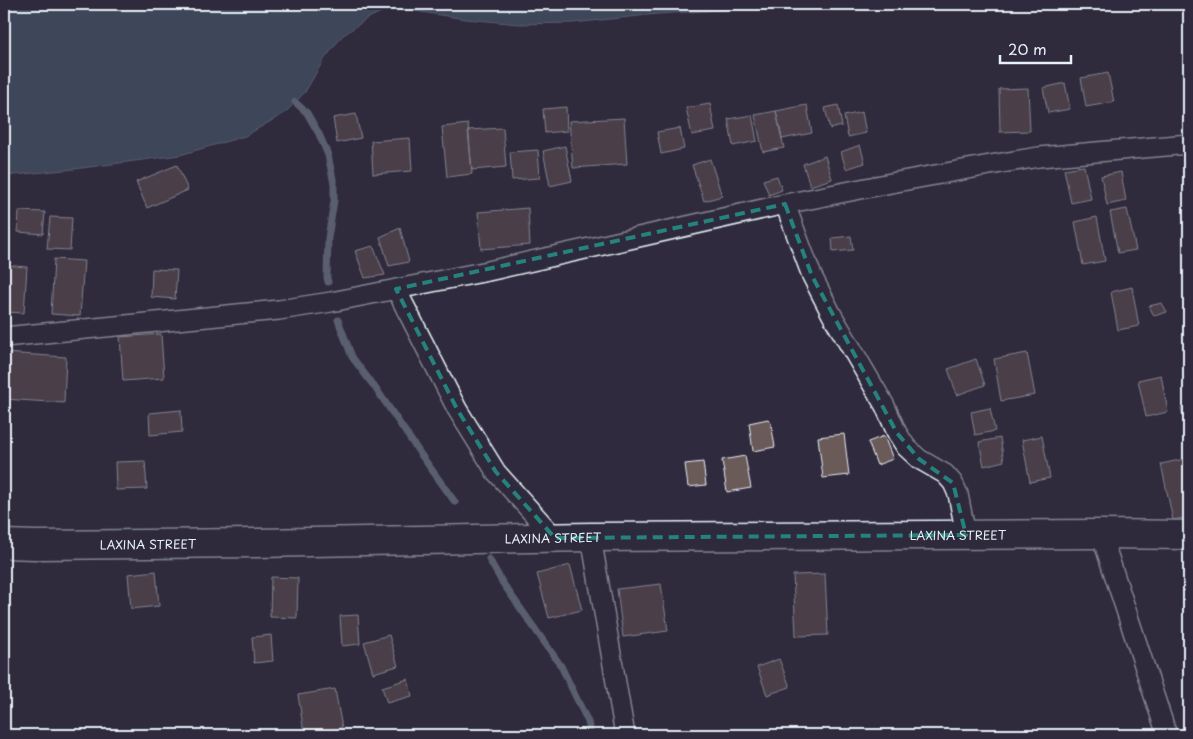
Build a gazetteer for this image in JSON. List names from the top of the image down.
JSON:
{
  "streets": {
    "main road": ["LAXINA STREET"]
  },
  "scale_bar": "20 m"
}
